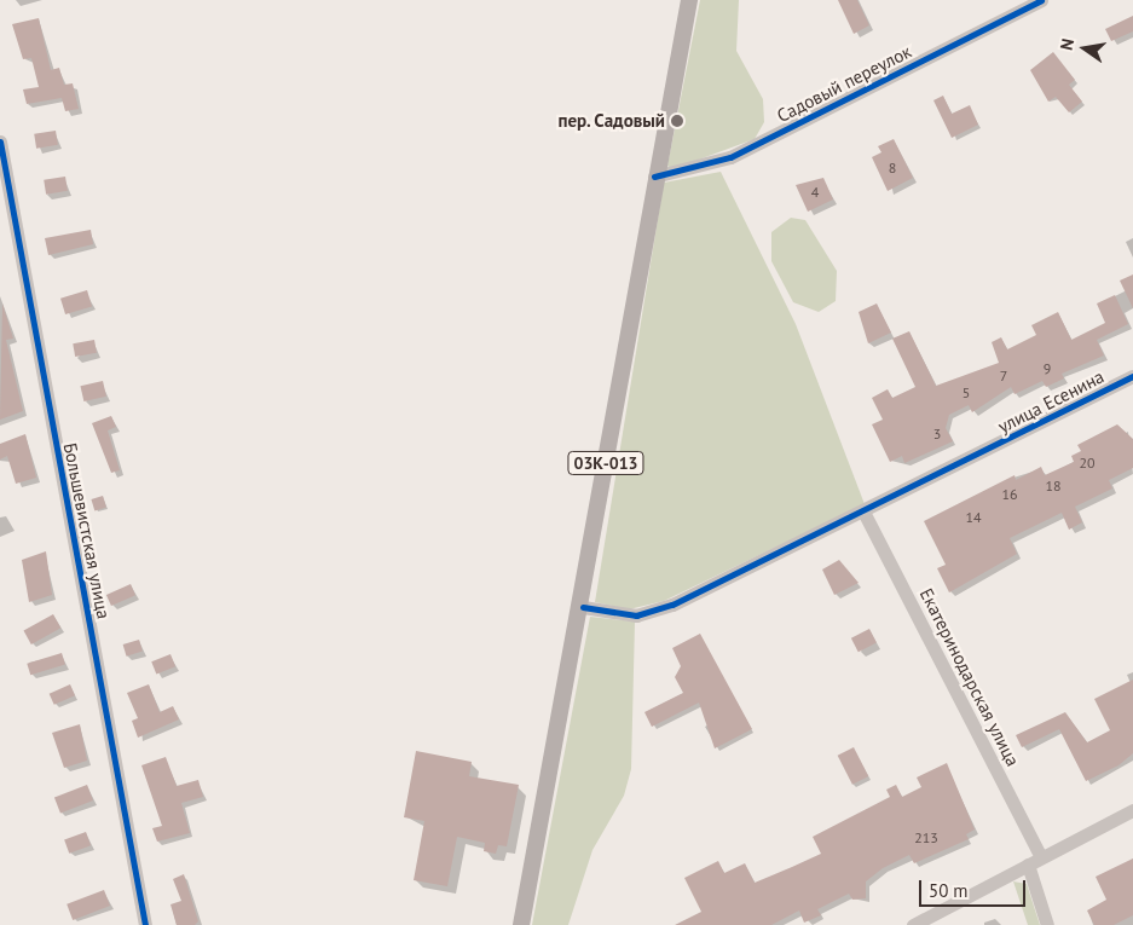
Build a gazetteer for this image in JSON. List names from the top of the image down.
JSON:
{
  "streets": {
    "main road": ["03К-013"],
    "street": [
      "Садовый переулок",
      "улица Есенина",
      "Большевистская улица",
      "Екатеринодарская улица"
    ]
  },
  "crossings": [
    ["Садовый переулок", "03К-013"],
    ["улица Есенина", "03К-013"],
    ["улица Есенина", "Екатеринодарская улица"]
  ],
  "places": ["пер. Садовый"],
  "house_numbers": [
    "8",
    "4",
    "9",
    "7",
    "5",
    "3",
    "20",
    "18",
    "16",
    "14",
    "213"
  ],
  "scale_bar": "50 m",
  "north": "left"
}
